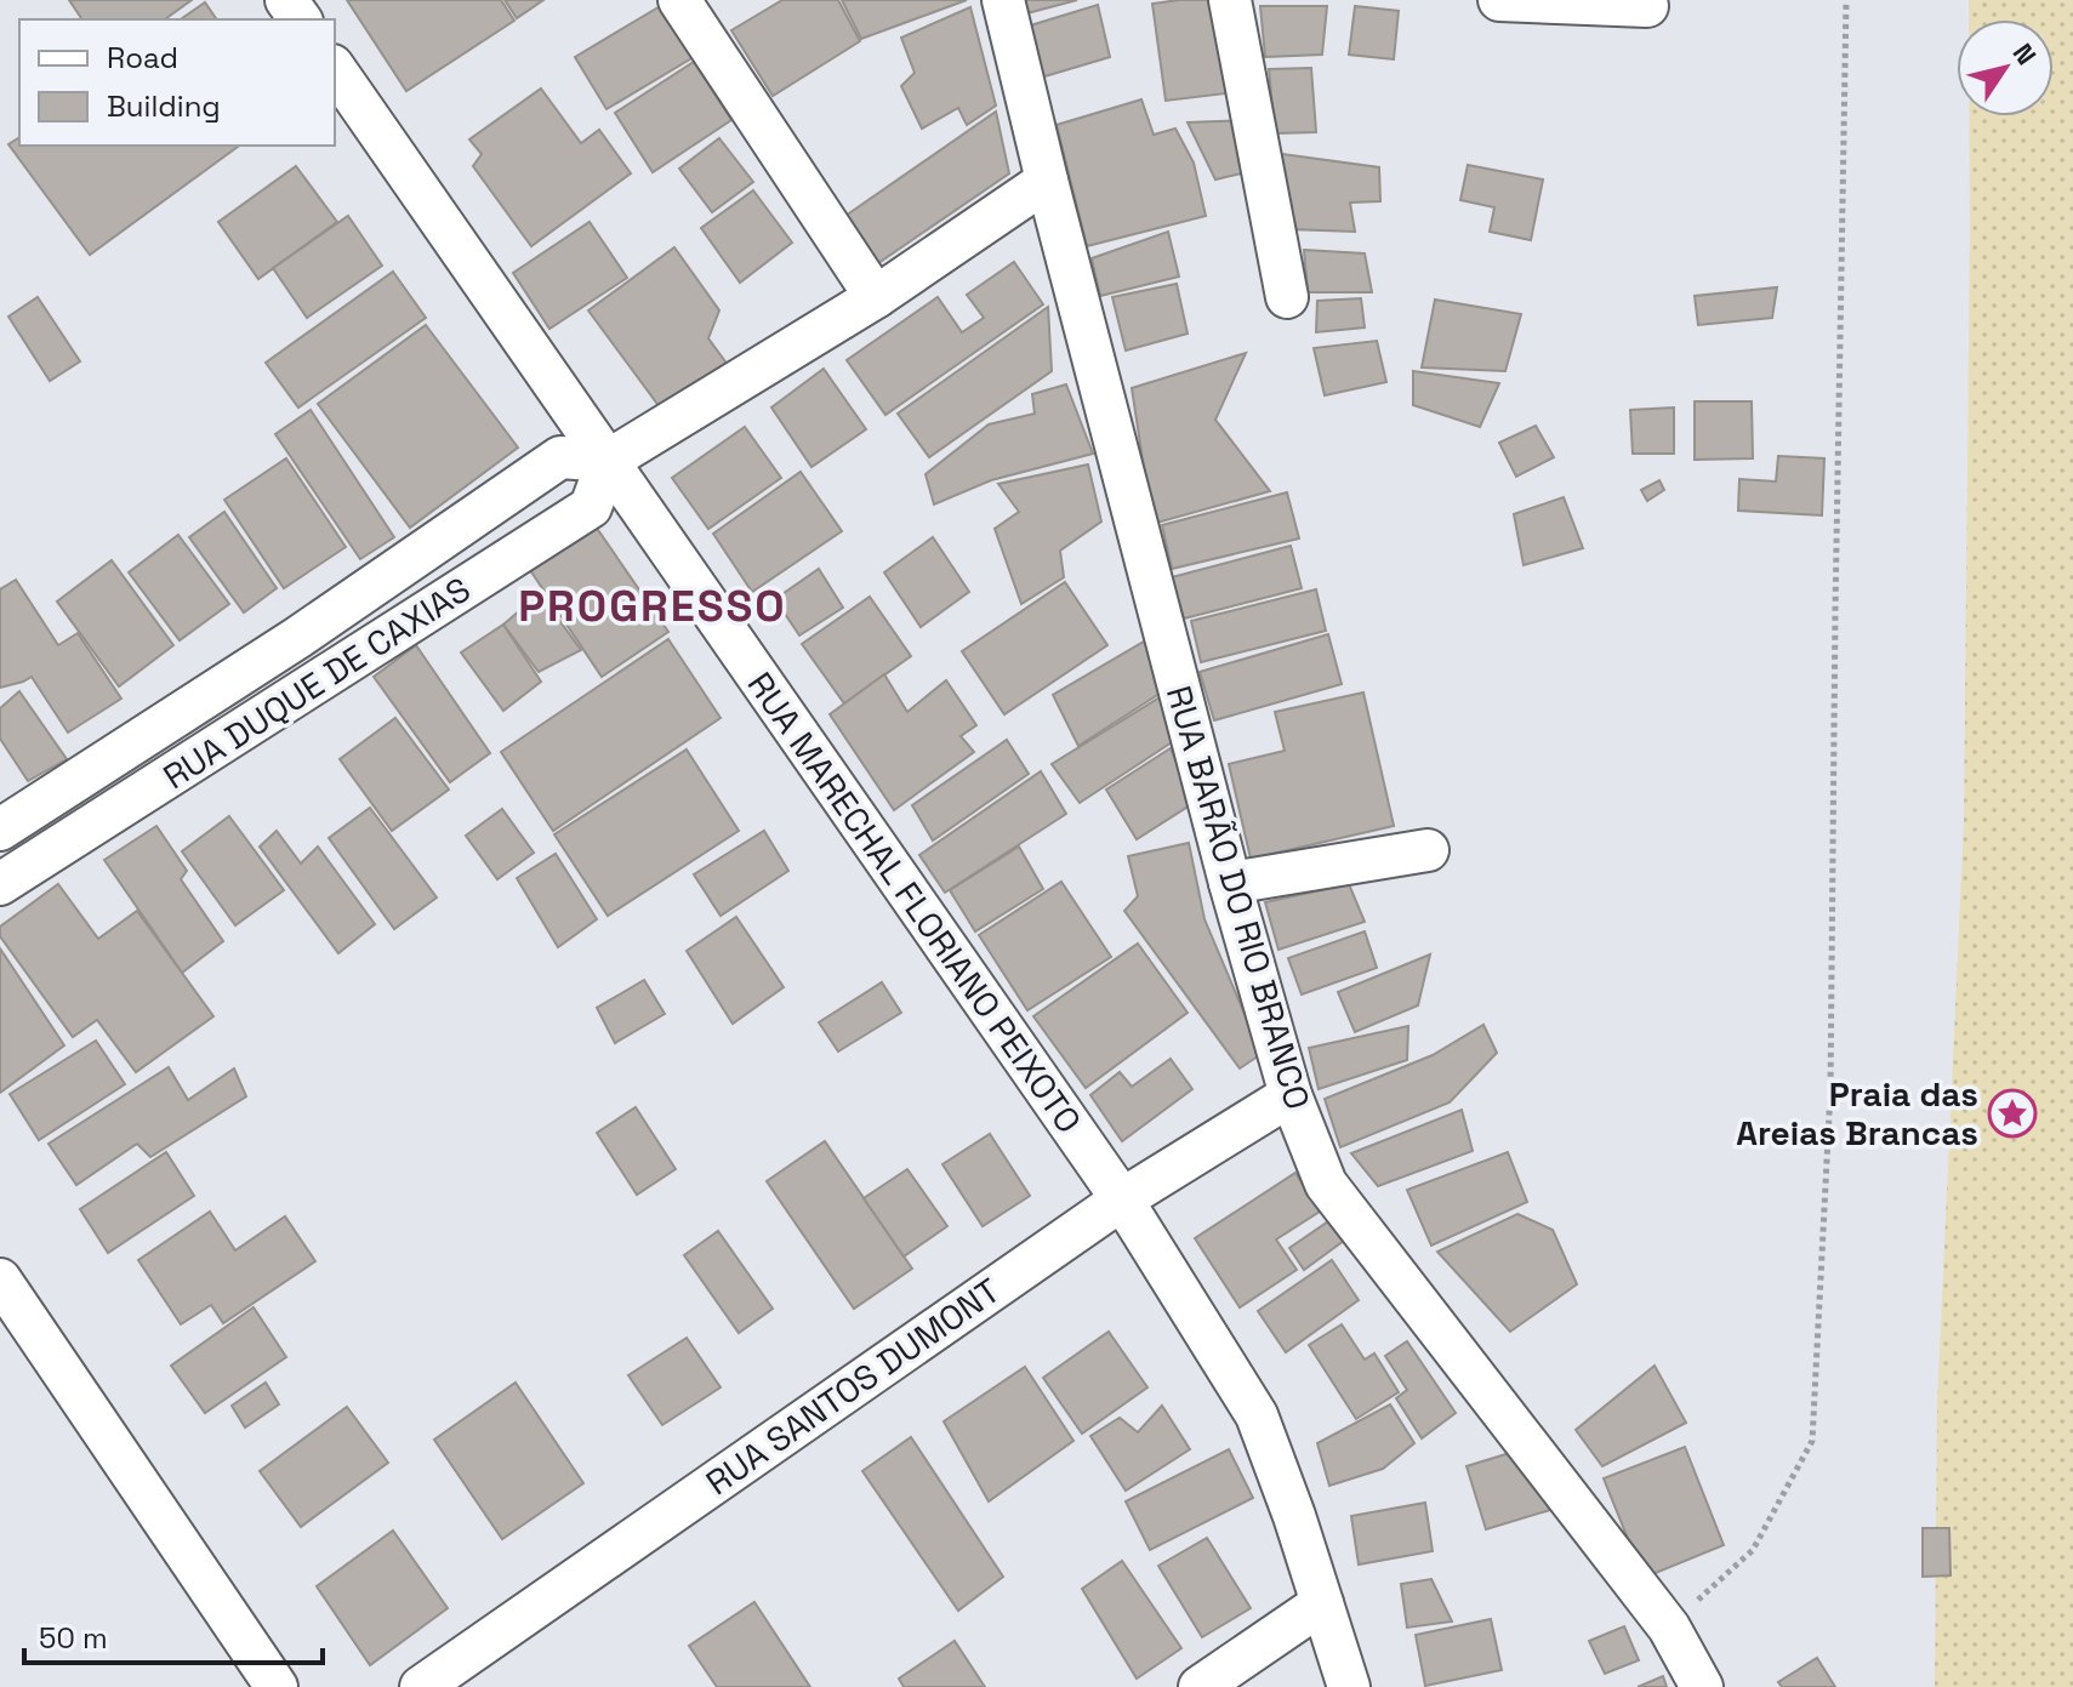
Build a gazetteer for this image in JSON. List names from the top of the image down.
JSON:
{
  "streets": {
    "street": [
      "RUA DUQUE DE CAXIAS",
      "RUA BARÃO DO RIO BRANCO",
      "RUA MARECHAL FLORIANO PEIXOTO",
      "RUA SANTOS DUMONT"
    ]
  },
  "crossings": [
    ["RUA DUQUE DE CAXIAS", "RUA MARECHAL FLORIANO PEIXOTO"],
    ["RUA BARÃO DO RIO BRANCO", "RUA SANTOS DUMONT"],
    ["RUA MARECHAL FLORIANO PEIXOTO", "RUA SANTOS DUMONT"]
  ],
  "districts": ["PROGRESSO"],
  "places": {
    "place": ["Praia das Areias Brancas"]
  },
  "legend": ["Road", "Building"],
  "scale_bar": "50 m",
  "north": "top right"
}
